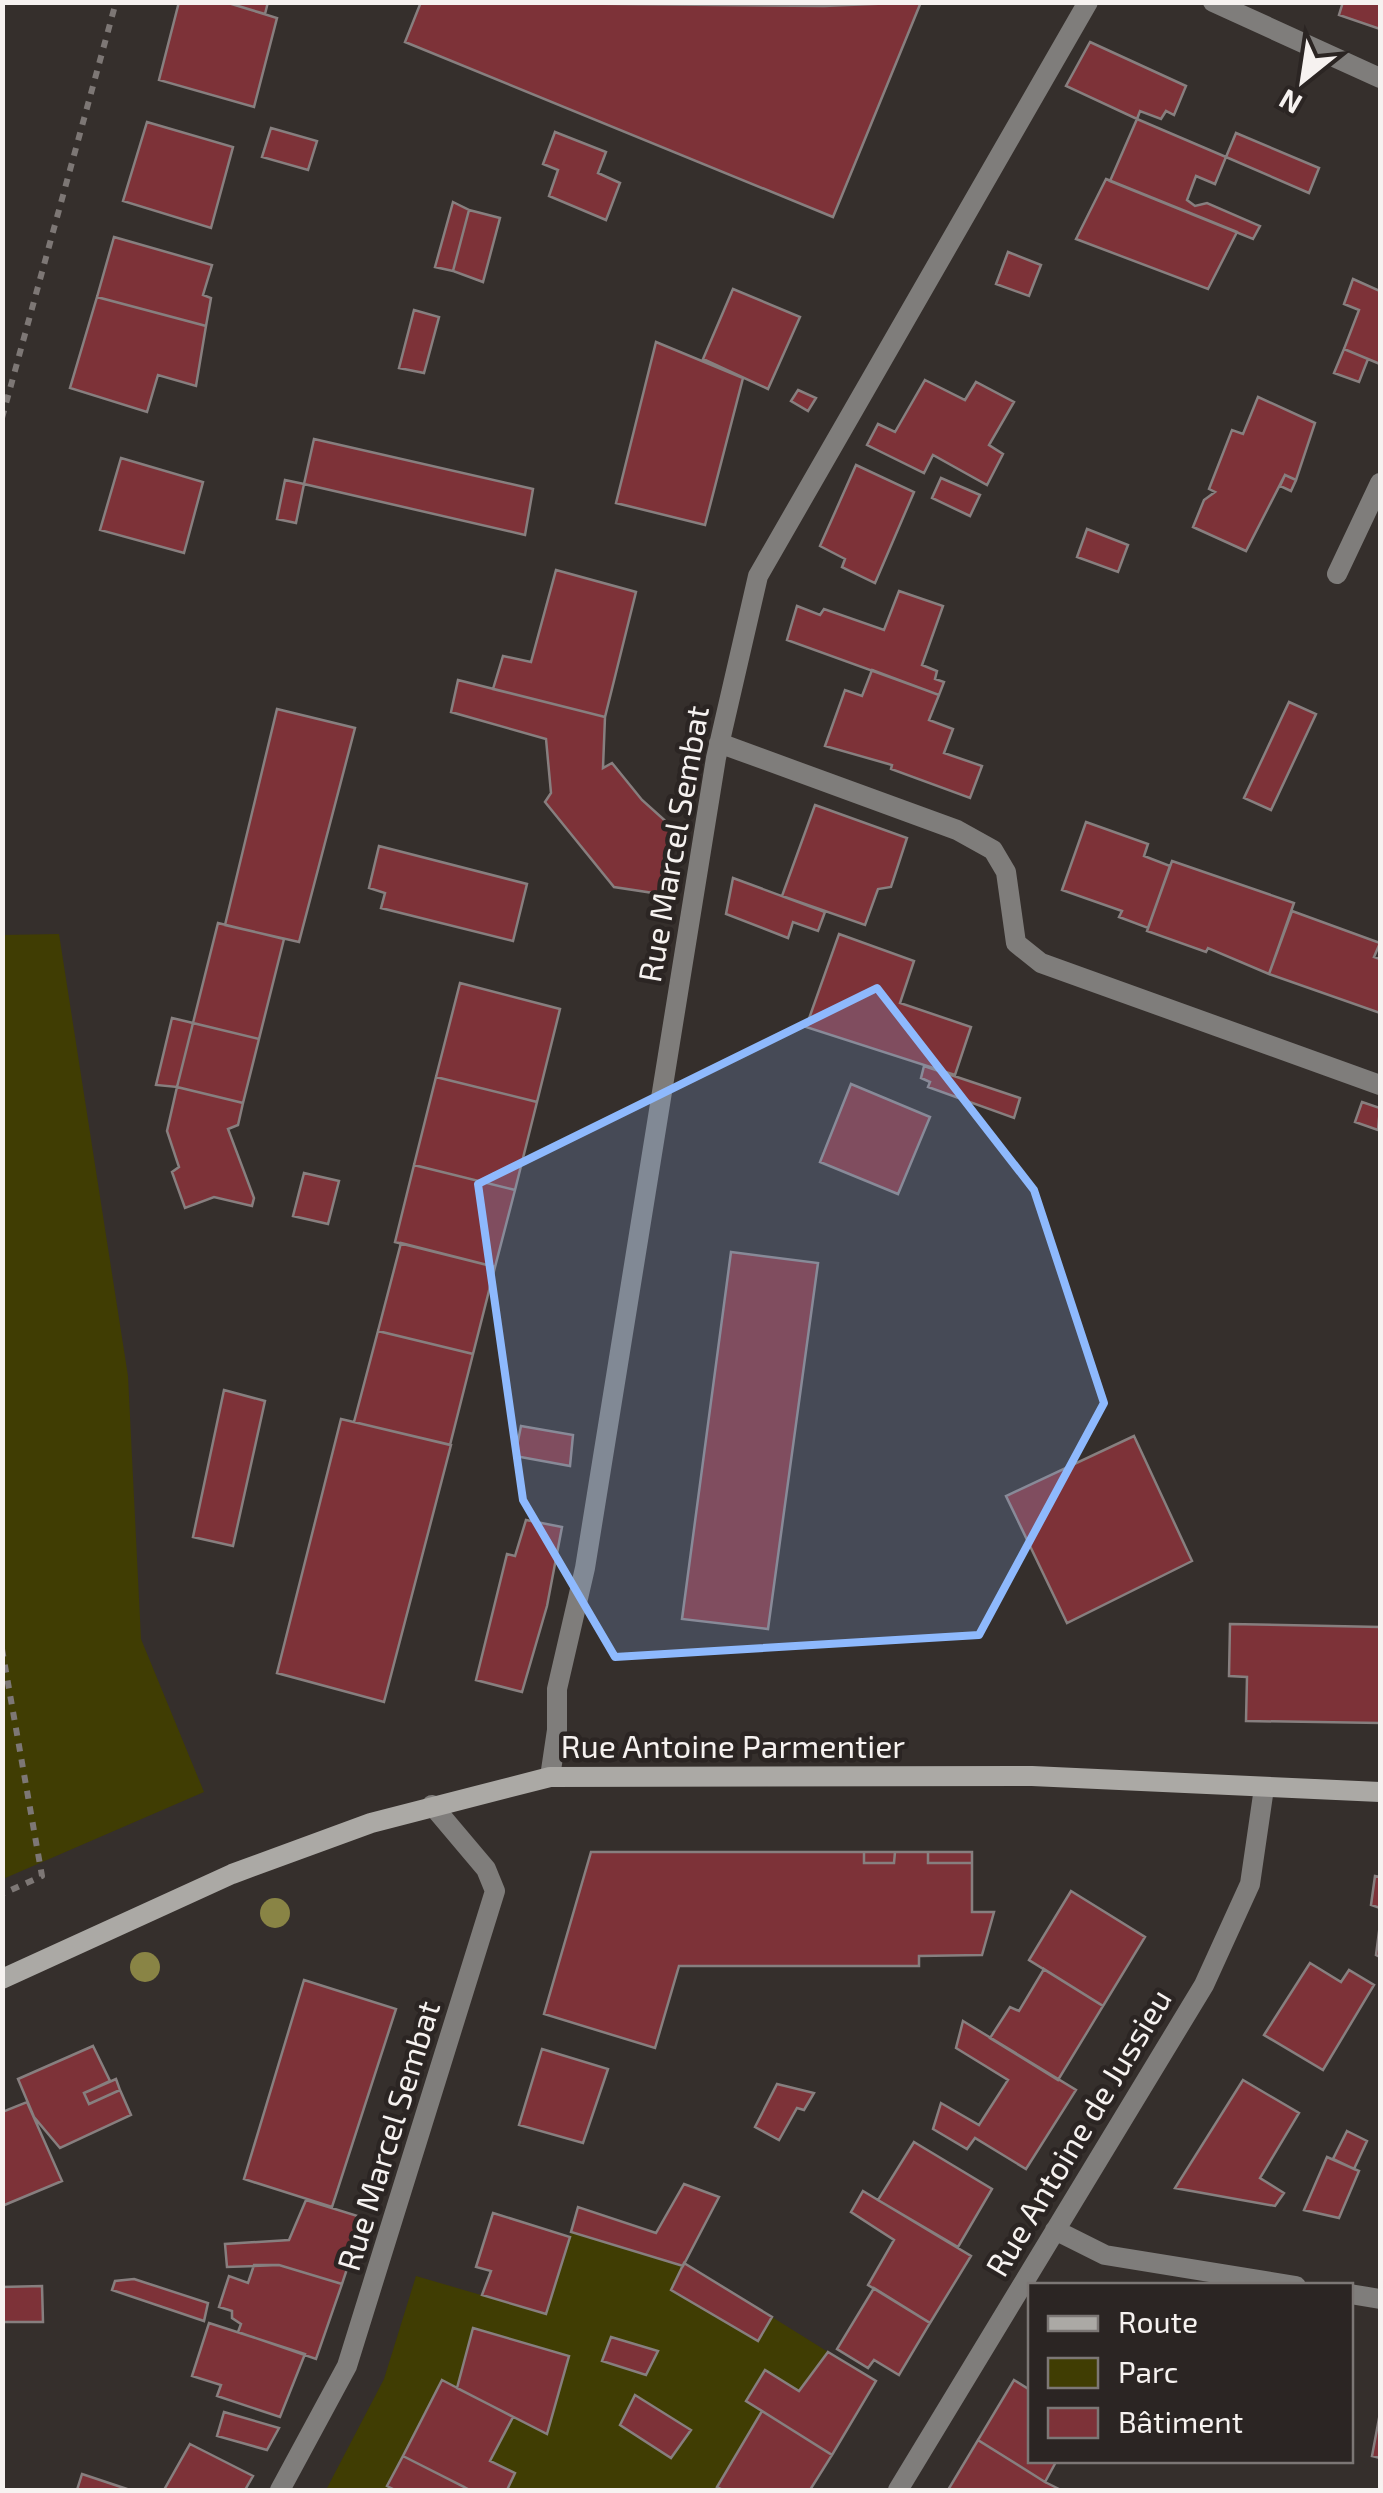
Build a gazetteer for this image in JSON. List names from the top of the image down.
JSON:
{
  "streets": {
    "main road": ["Rue Antoine Parmentier"],
    "street": ["Rue Marcel Sembat", "Rue Antoine de Jussieu"]
  },
  "crossings": [
    ["Rue Marcel Sembat", "Rue Antoine Parmentier"],
    ["Rue Antoine Parmentier", "Rue Antoine de Jussieu"]
  ],
  "legend": ["Route", "Parc", "Bâtiment"],
  "north": "bottom left"
}
